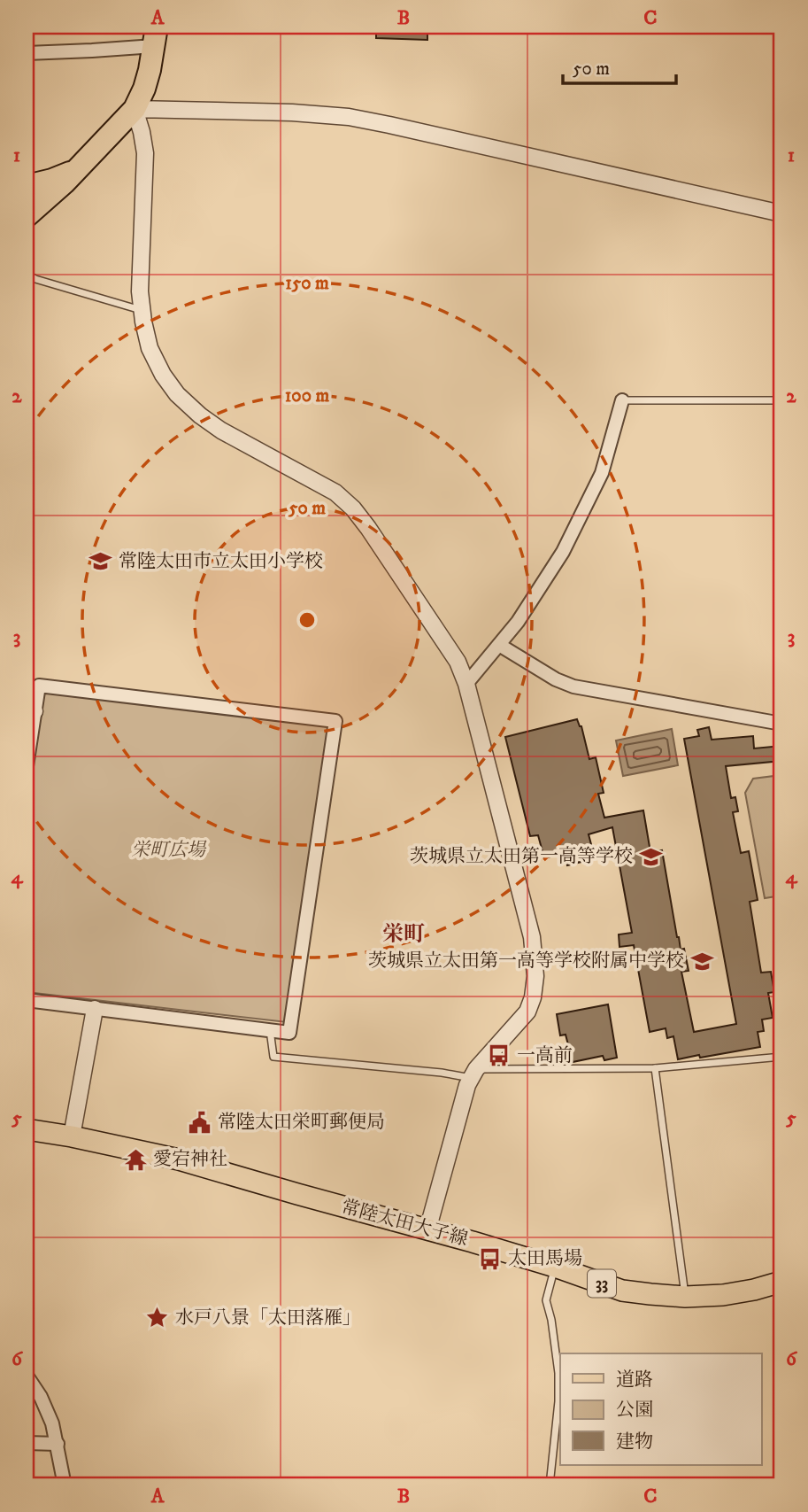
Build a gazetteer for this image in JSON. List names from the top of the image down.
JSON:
{
  "streets": {
    "main road": ["常陸太田大子線", "33"]
  },
  "districts": ["栄町"],
  "parks": ["栄町広場"],
  "places": {
    "school or university": ["常陸太田市立太田小学校", "茨城県立太田第一高等学校", "茨城県立太田第一高等学校附属中学校"],
    "bus stop": ["一高前", "太田馬場"],
    "public building": ["常陸太田栄町郵便局"],
    "temple": ["愛宕神社"],
    "place": ["水戸八景「太田落雁」"]
  },
  "legend": ["道路", "公園", "建物"],
  "scale_bar": "50 m",
  "grid": {
    "columns": ["A", "B", "C"],
    "rows": [
      "1",
      "2",
      "3",
      "4",
      "5",
      "6"
    ]
  },
  "rings": ["150 m", "100 m", "50 m"]
}
